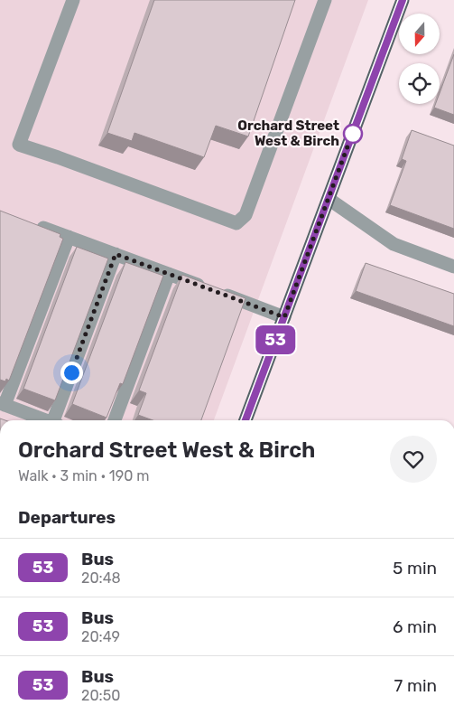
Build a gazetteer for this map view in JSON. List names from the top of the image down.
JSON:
{
  "places": ["Orchard Street West & Birch"],
  "lines": ["bus line 53"],
  "north": "bottom",
  "page": {
    "on_map": "53",
    "heading": [
      ["Orchard Street West & Birch", "Walk · 3 min · 190 m"],
      "Departures"
    ],
    "list": [
      {
        "mark": "53",
        "name": "Bus",
        "note": "20:48",
        "value": "5 min"
      },
      {
        "mark": "53",
        "name": "Bus",
        "note": "20:49",
        "value": "6 min"
      },
      {
        "mark": "53",
        "name": "Bus",
        "note": "20:50",
        "value": "7 min"
      }
    ]
  }
}
